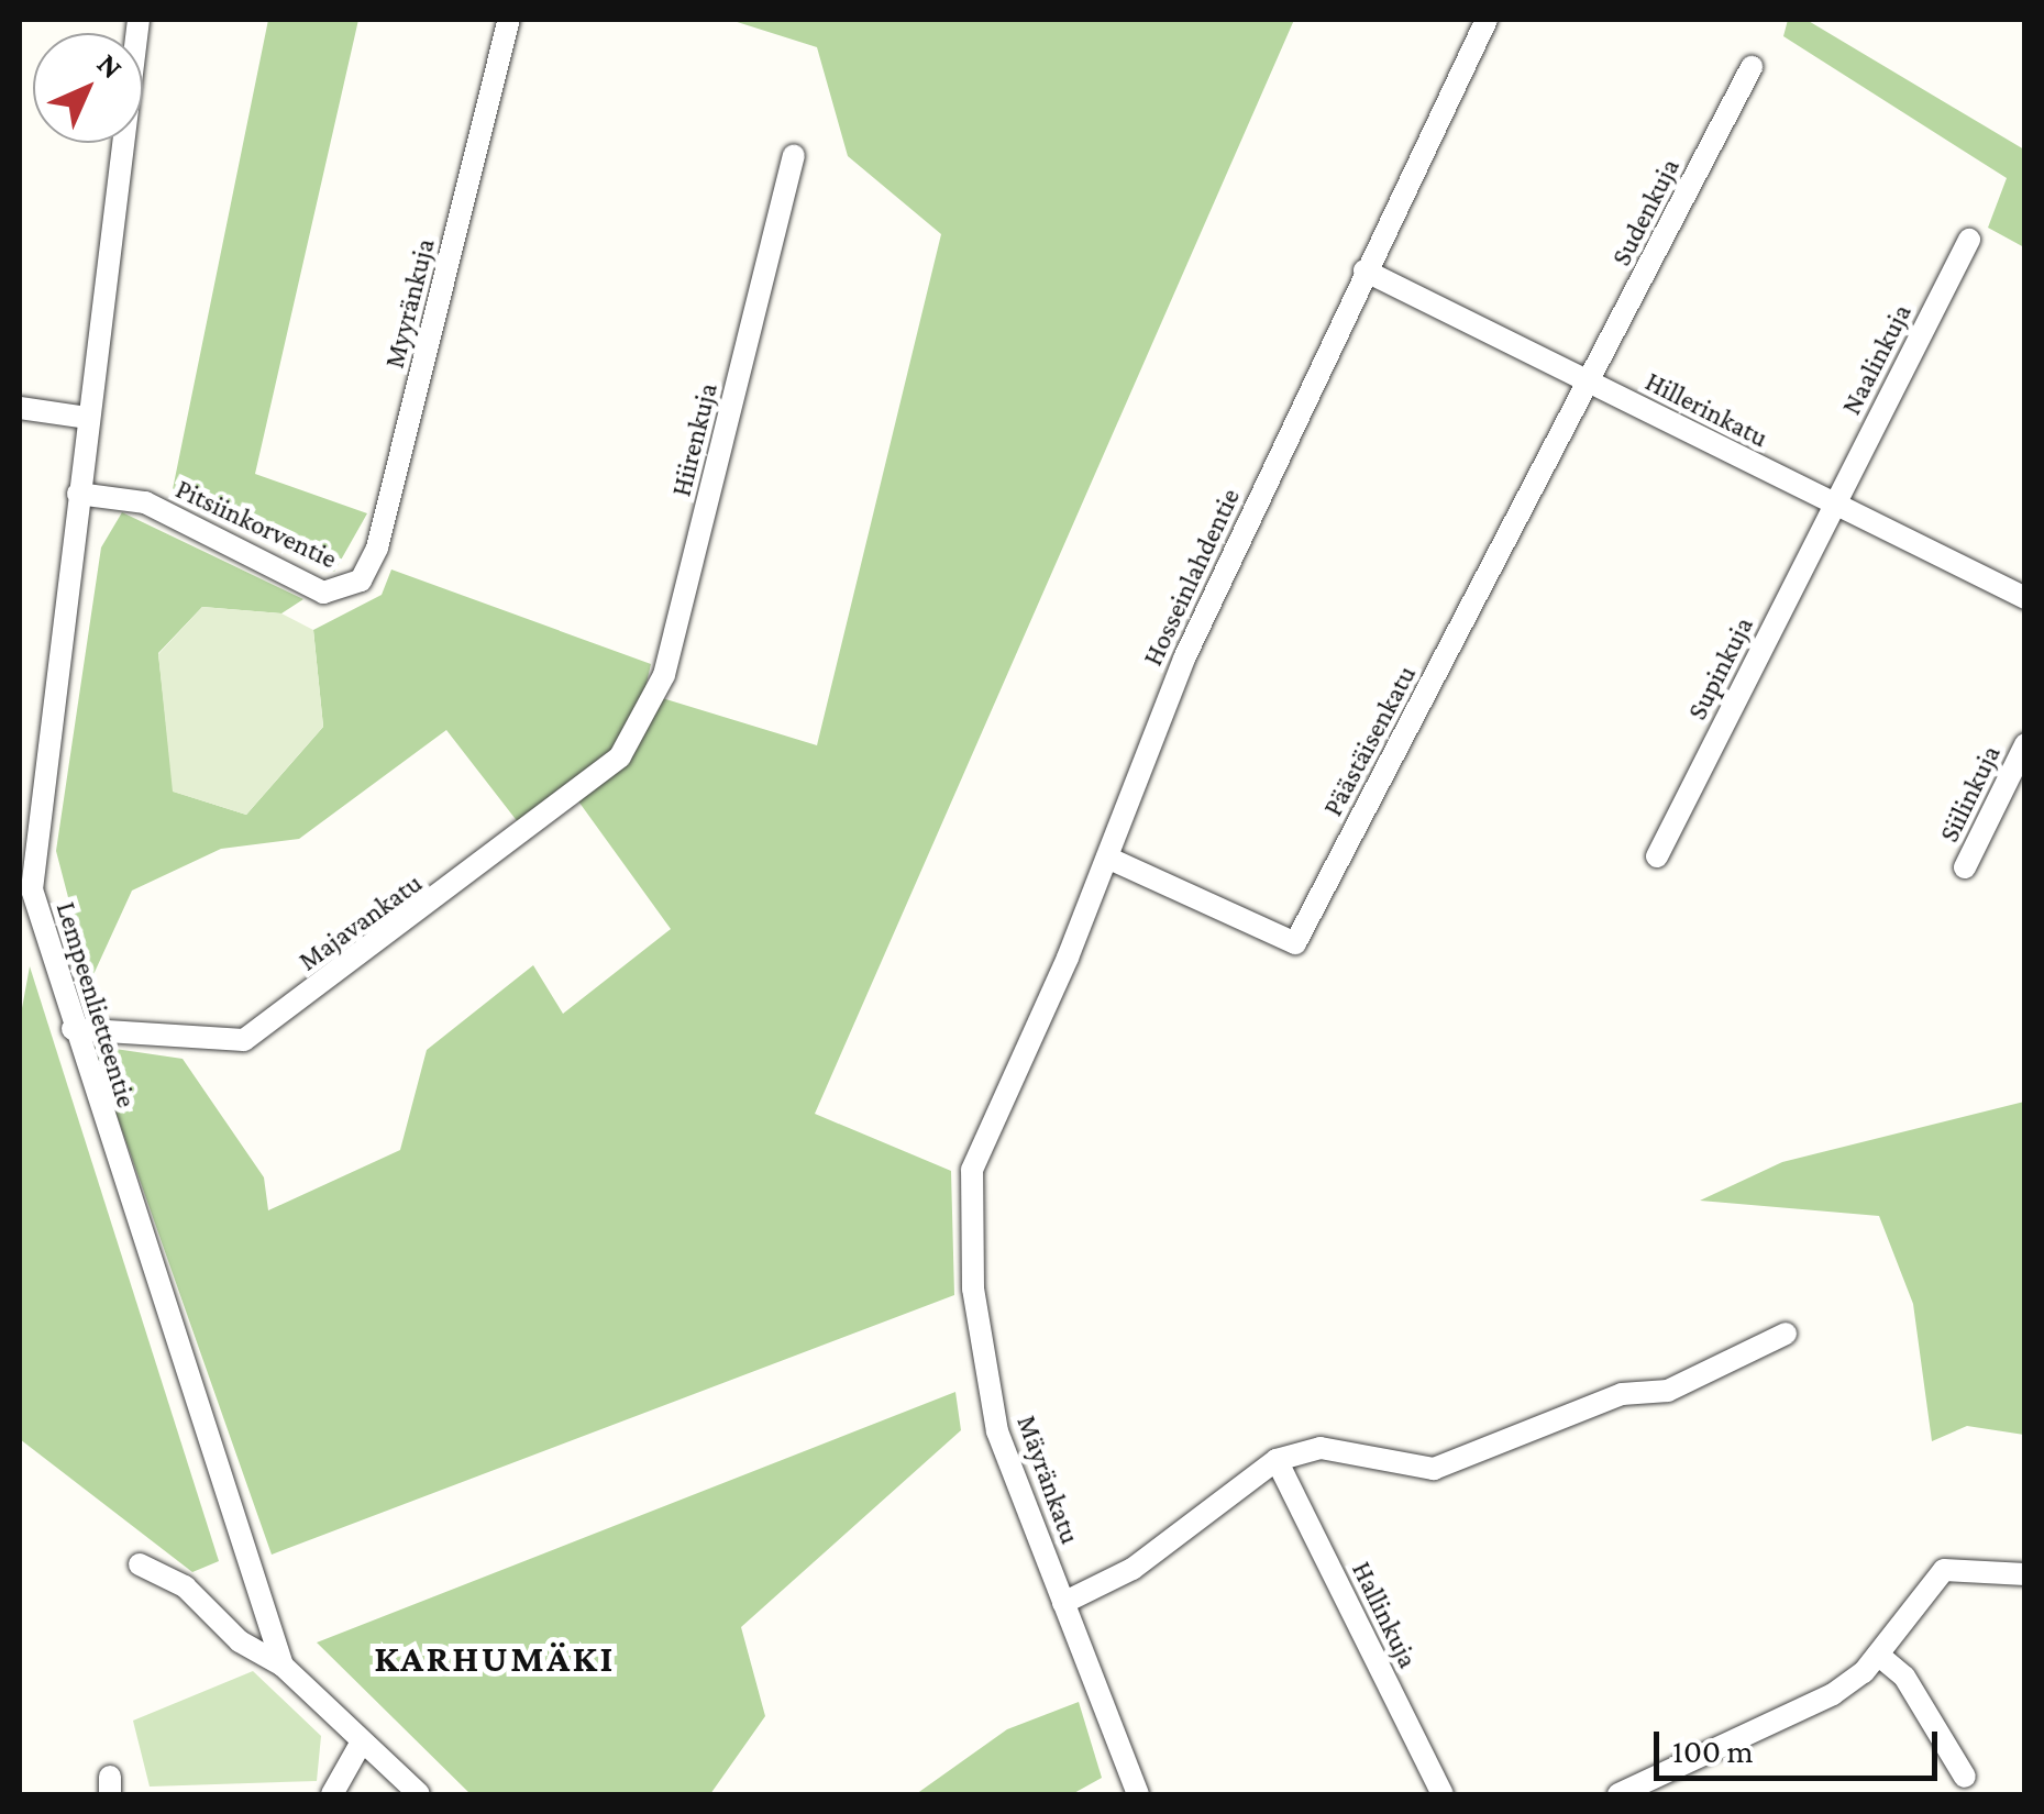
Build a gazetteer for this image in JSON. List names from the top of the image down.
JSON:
{
  "streets": {
    "street": [
      "Sudenkuja",
      "Myyränkuja",
      "Naalinkuja",
      "Hillerinkatu",
      "Hiirenkuja",
      "Pitsiinkorventie",
      "Hosseinlahdentie",
      "Supinkuja",
      "Päästäisenkatu",
      "Siilinkuja",
      "Majavankatu",
      "Lempeenlietteentie",
      "Mäyränkatu",
      "Hallinkuja"
    ]
  },
  "crossings": [
    ["Sudenkuja", "Hillerinkatu"],
    ["Sudenkuja", "Päästäisenkatu"],
    ["Myyränkuja", "Pitsiinkorventie"],
    ["Naalinkuja", "Hillerinkatu"],
    ["Naalinkuja", "Supinkuja"],
    ["Hillerinkatu", "Hosseinlahdentie"],
    ["Hillerinkatu", "Supinkuja"],
    ["Hillerinkatu", "Päästäisenkatu"],
    ["Hiirenkuja", "Majavankatu"],
    ["Pitsiinkorventie", "Lempeenlietteentie"],
    ["Hosseinlahdentie", "Päästäisenkatu"],
    ["Hosseinlahdentie", "Mäyränkatu"],
    ["Majavankatu", "Lempeenlietteentie"]
  ],
  "districts": ["KARHUMÄKI"],
  "scale_bar": "100 m",
  "north": "top right"
}
